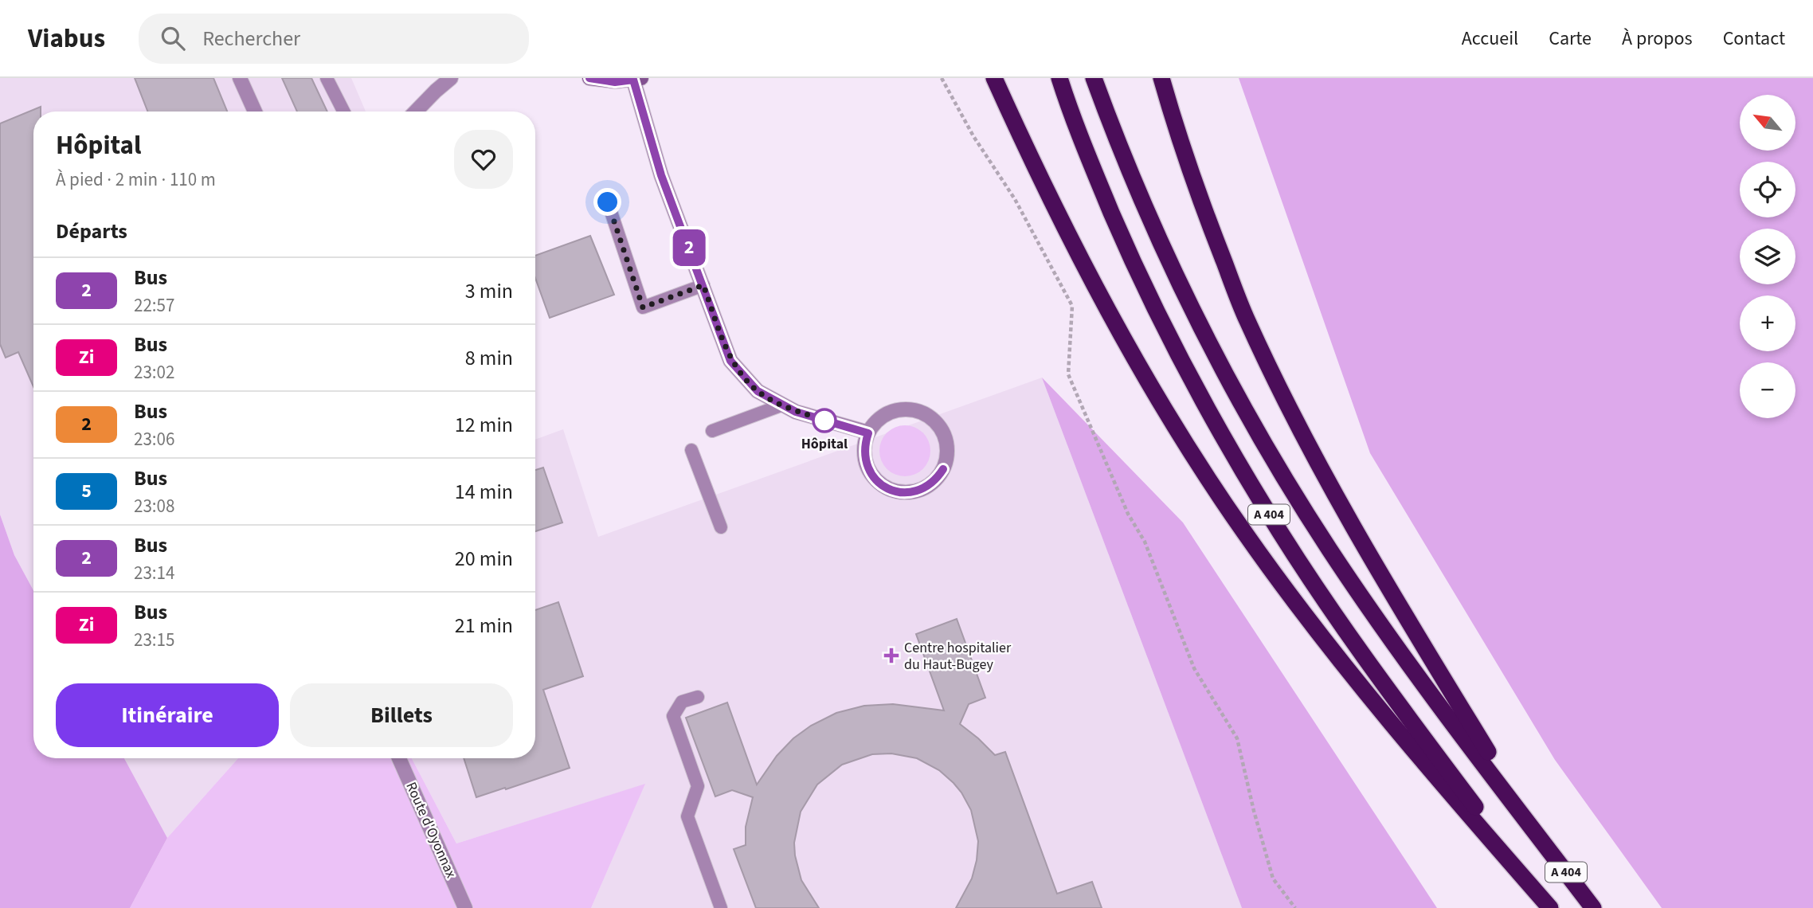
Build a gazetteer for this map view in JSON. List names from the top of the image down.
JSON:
{
  "streets": {
    "highway": ["A 404"],
    "street": ["Route d'Oyonnax"]
  },
  "places": {
    "other": ["Hôpital"],
    "health": ["Centre hospitalier du Haut-Bugey"]
  },
  "lines": ["bus line 2"],
  "north": "top left",
  "page": {
    "header": "Viabus",
    "search": "Rechercher",
    "nav": [
      "Accueil",
      "Carte",
      "À propos",
      "Contact"
    ],
    "on_map": "2",
    "map_buttons": ["+", "−"],
    "heading": [
      ["Hôpital", "À pied · 2 min · 110 m"],
      "Départs"
    ],
    "list": [
      {
        "mark": "2",
        "name": "Bus",
        "note": "22:57",
        "value": "3 min"
      },
      {
        "mark": "Zi",
        "name": "Bus",
        "note": "23:02",
        "value": "8 min"
      },
      {
        "mark": "2",
        "name": "Bus",
        "note": "23:06",
        "value": "12 min"
      },
      {
        "mark": "5",
        "name": "Bus",
        "note": "23:08",
        "value": "14 min"
      },
      {
        "mark": "2",
        "name": "Bus",
        "note": "23:14",
        "value": "20 min"
      },
      {
        "mark": "Zi",
        "name": "Bus",
        "note": "23:15",
        "value": "21 min"
      }
    ],
    "buttons": ["Itinéraire", "Billets"]
  }
}
